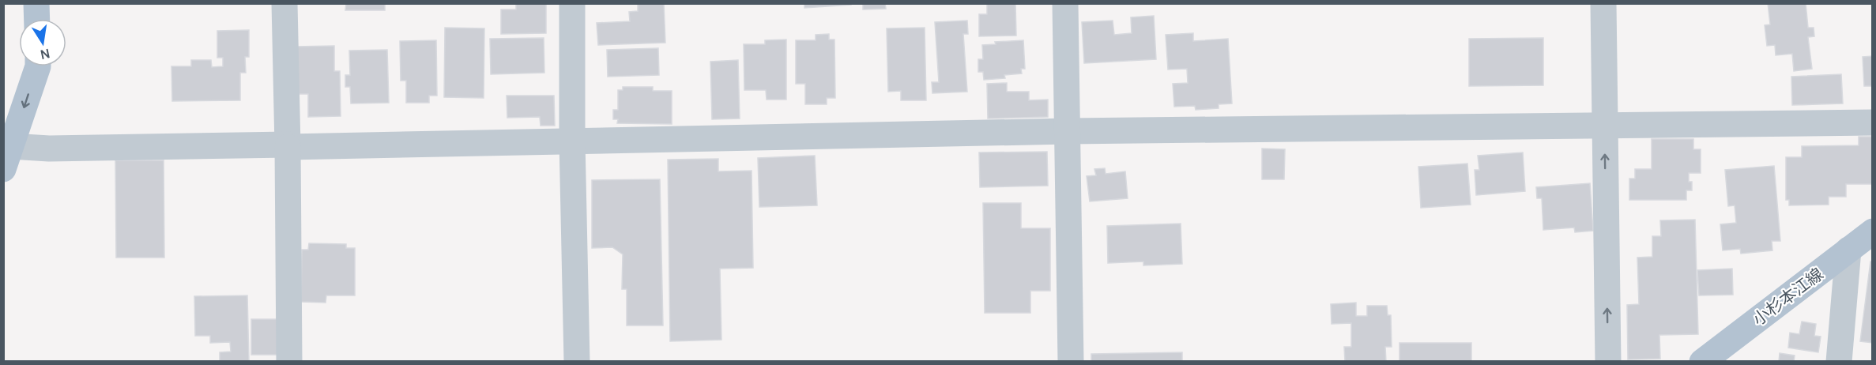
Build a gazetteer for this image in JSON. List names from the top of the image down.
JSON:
{
  "streets": {
    "main road": ["小杉本江線"]
  },
  "north": "bottom"
}
